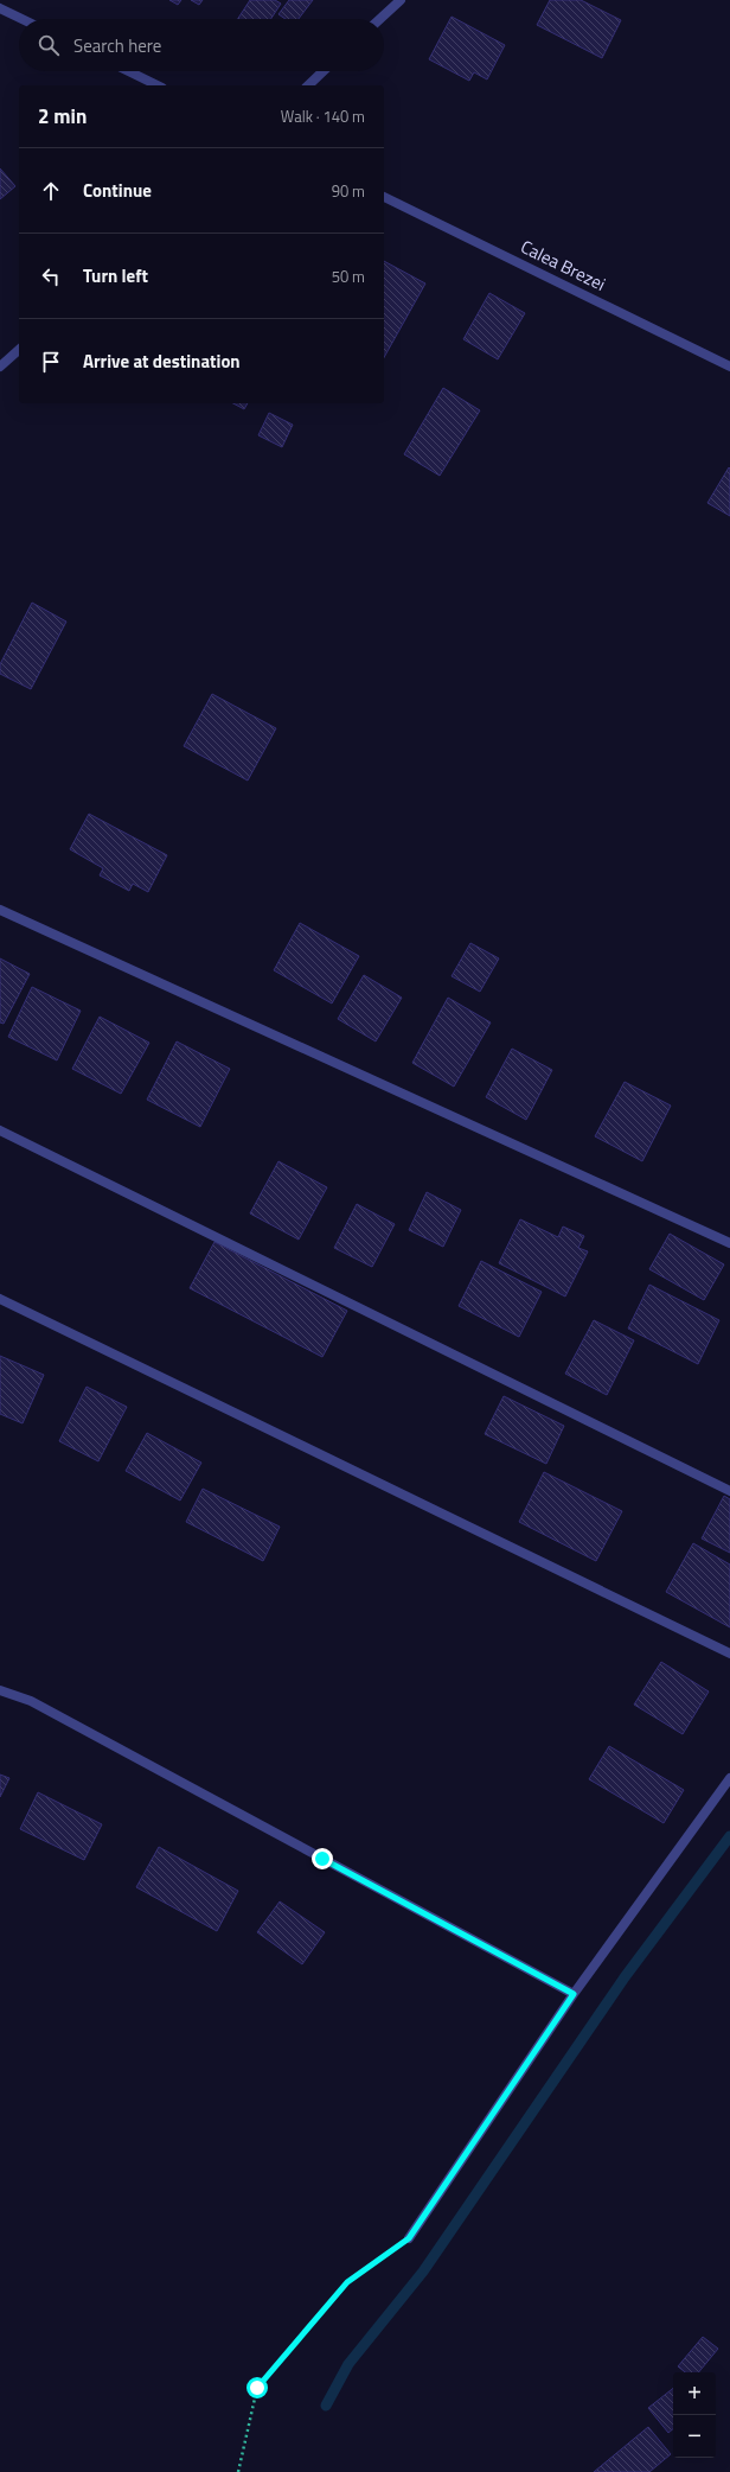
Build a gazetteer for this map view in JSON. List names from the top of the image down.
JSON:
{
  "streets": {
    "street": ["Calea Brezei"]
  },
  "page": {
    "search": "Search here",
    "heading": ["2 min", "Walk · 140 m"],
    "list": [
      ["Continue", "90 m"],
      ["Turn left", "50 m"],
      "Arrive at destination"
    ],
    "map_buttons": ["+", "−"]
  }
}
